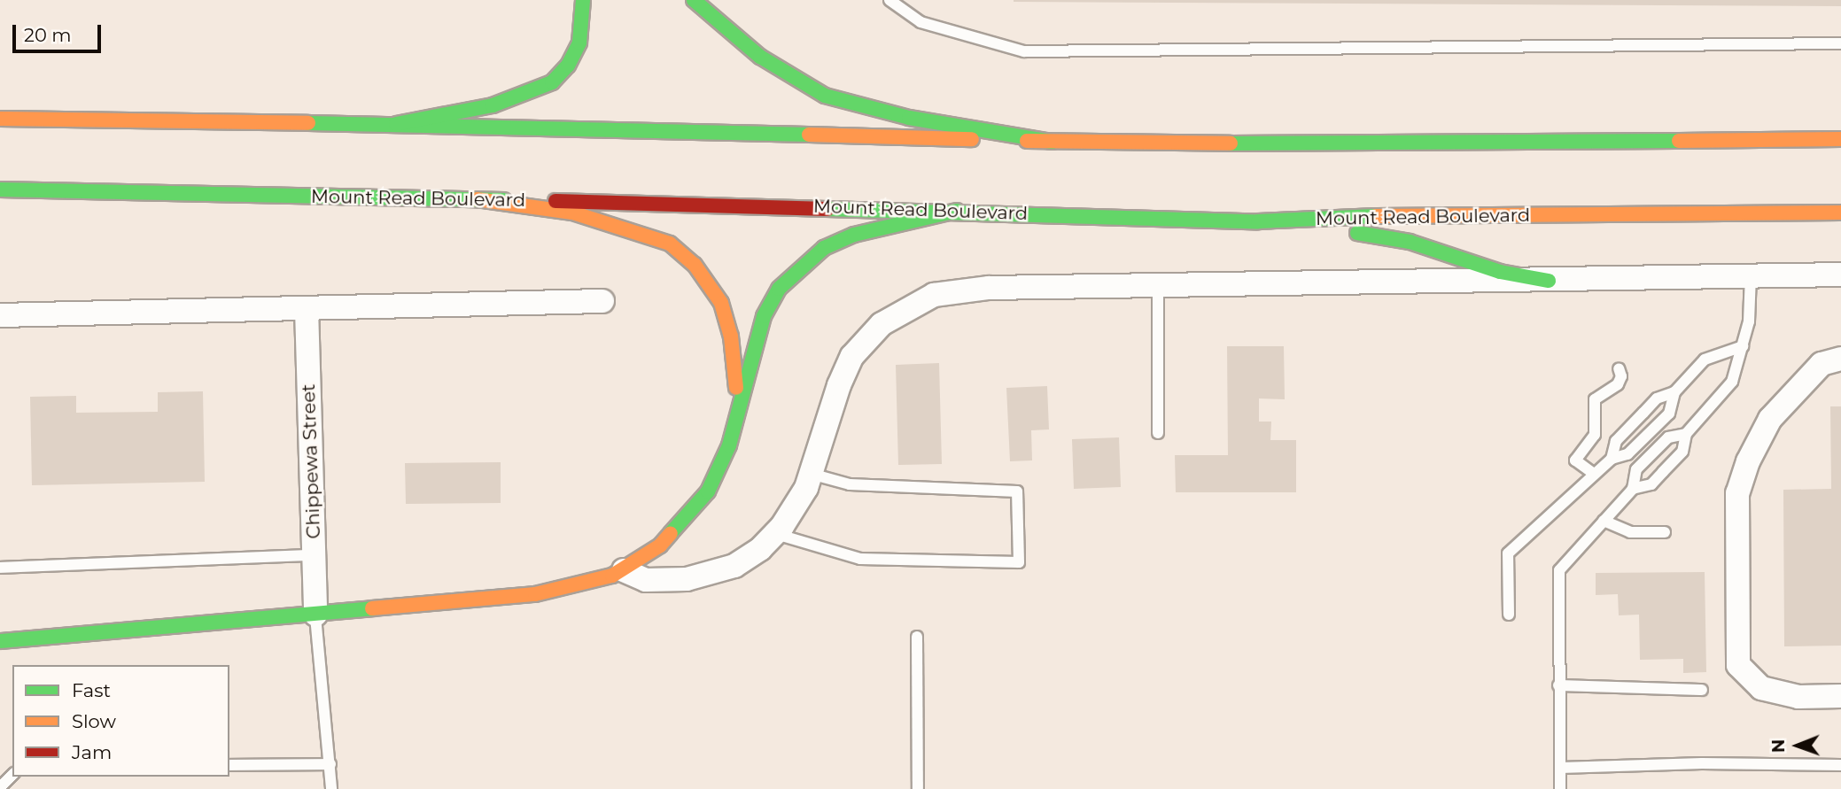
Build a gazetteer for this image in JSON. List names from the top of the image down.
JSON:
{
  "streets": {
    "main road": ["Mount Read Boulevard"],
    "street": ["Chippewa Street"]
  },
  "legend": ["Fast", "Slow", "Jam"],
  "scale_bar": "20 m",
  "north": "left"
}
